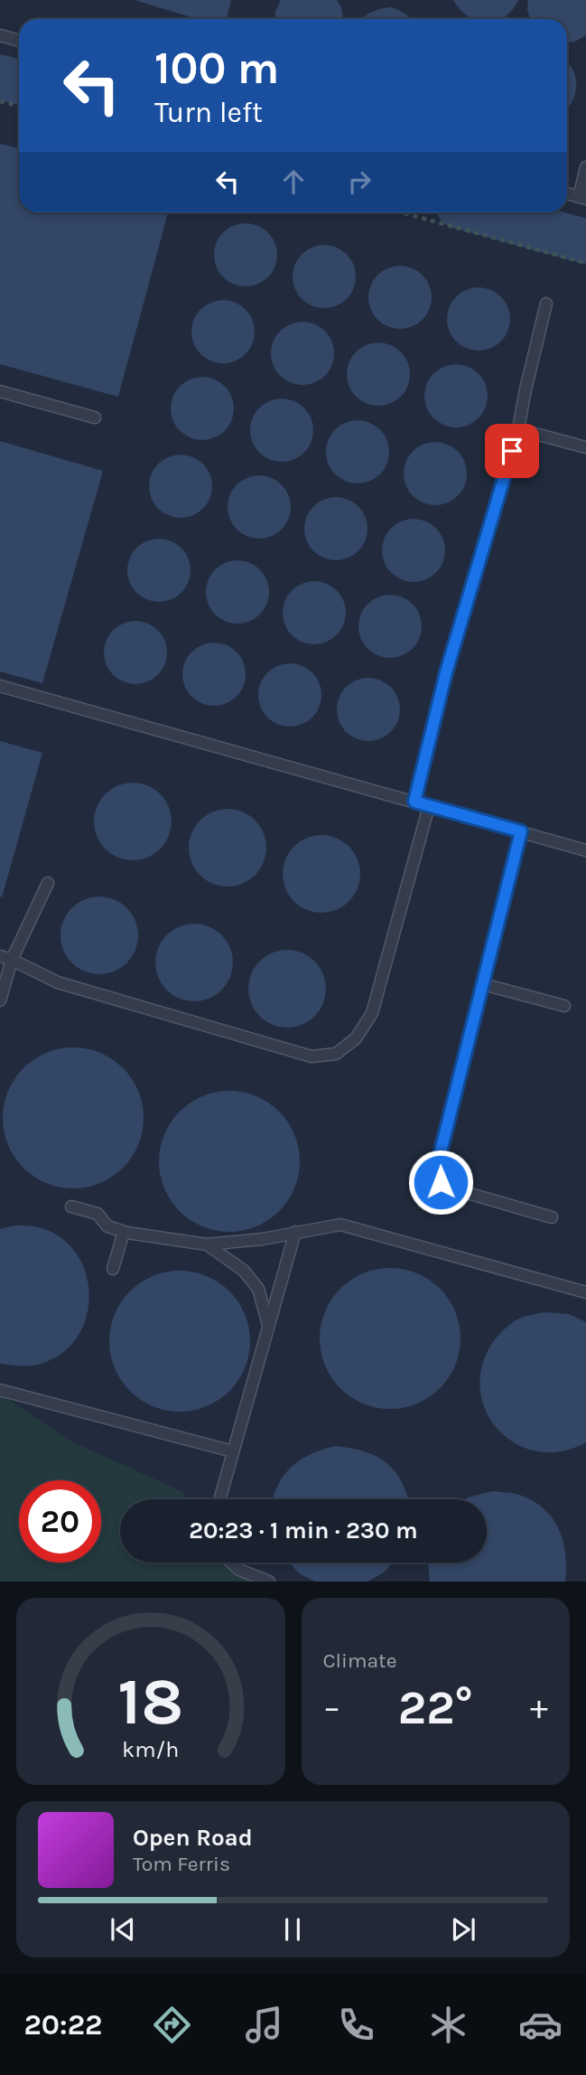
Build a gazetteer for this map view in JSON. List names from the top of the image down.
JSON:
{
  "page": {
    "turn": ["100 m", "Turn left"],
    "limit": "20",
    "trip": "20:23 · 1 min · 230 m",
    "tile": "Climate",
    "heat": ["−", "22°", "+"],
    "song": ["Open Road", "Tom Ferris"],
    "tabs": "20:22",
    "gauge": ["18", "km/h"]
  }
}
